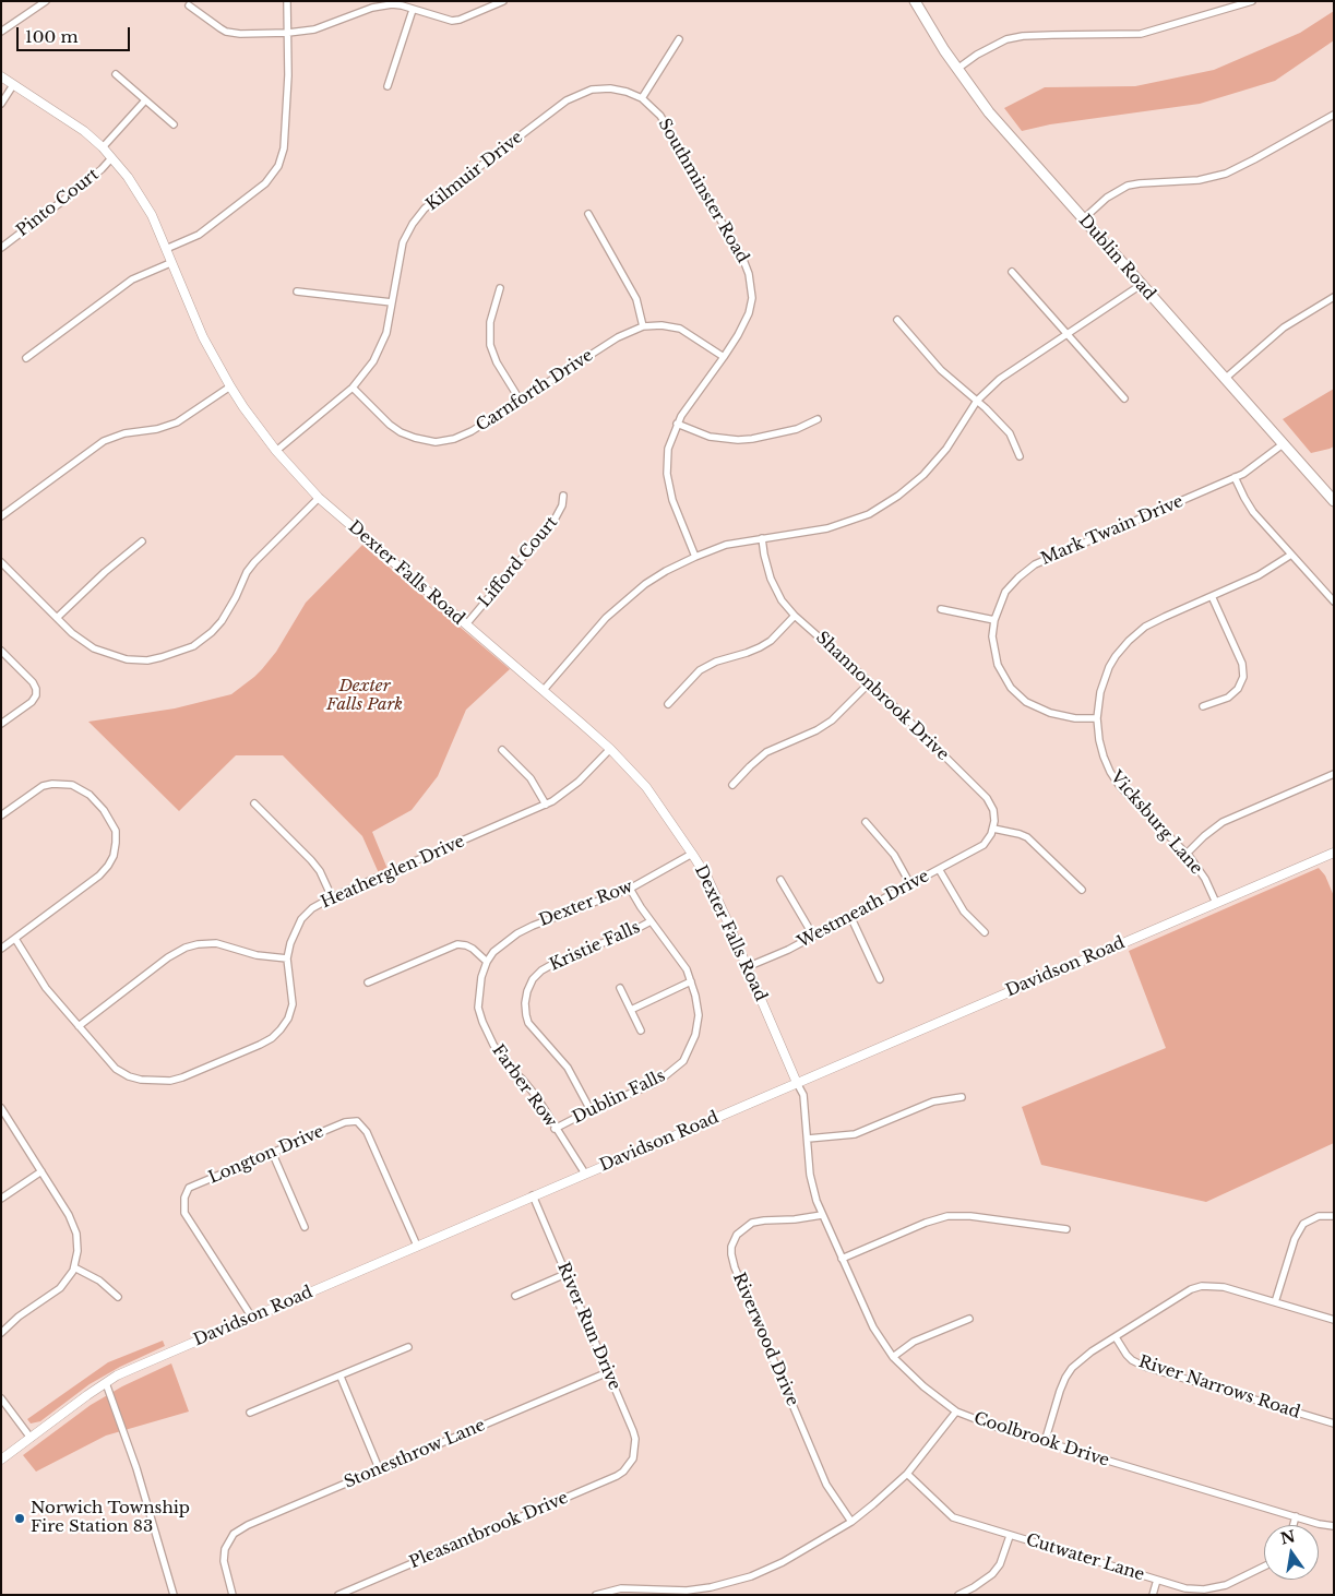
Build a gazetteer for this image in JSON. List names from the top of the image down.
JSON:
{
  "streets": {
    "main road": ["Dublin Road", "Dexter Falls Road", "Davidson Road"],
    "street": [
      "Kilmuir Drive",
      "Southminster Road",
      "Pinto Court",
      "Carnforth Drive",
      "Mark Twain Drive",
      "Lifford Court",
      "Shannonbrook Drive",
      "Vicksburg Lane",
      "Heatherglen Drive",
      "Dexter Row",
      "Westmeath Drive",
      "Kristie Falls",
      "Farber Row",
      "Dublin Falls",
      "Longton Drive",
      "River Run Drive",
      "Riverwood Drive",
      "River Narrows Road",
      "Coolbrook Drive",
      "Stonesthrow Lane",
      "Pleasantbrook Drive",
      "Cutwater Lane"
    ]
  },
  "crossings": [
    ["Kilmuir Drive", "Southminster Road"],
    ["Kilmuir Drive", "Carnforth Drive"],
    ["Kilmuir Drive", "Dexter Falls Road"],
    ["Southminster Road", "Carnforth Drive"],
    ["Pinto Court", "Dexter Falls Road"],
    ["Dublin Road", "Mark Twain Drive"],
    ["Mark Twain Drive", "Vicksburg Lane"],
    ["Lifford Court", "Dexter Falls Road"],
    ["Dexter Falls Road", "Heatherglen Drive"],
    ["Dexter Falls Road", "Dexter Row"],
    ["Dexter Falls Road", "Westmeath Drive"],
    ["Dexter Falls Road", "Davidson Road"],
    ["Dexter Falls Road", "Coolbrook Drive"],
    ["Shannonbrook Drive", "Westmeath Drive"],
    ["Vicksburg Lane", "Davidson Road"],
    ["Dexter Row", "Farber Row"],
    ["Dexter Row", "Dublin Falls"],
    ["Kristie Falls", "Dublin Falls"],
    ["Davidson Road", "Farber Row"],
    ["Davidson Road", "Longton Drive"],
    ["Davidson Road", "River Run Drive"],
    ["Davidson Road", "Coolbrook Drive"],
    ["Farber Row", "Dublin Falls"],
    ["River Run Drive", "Stonesthrow Lane"],
    ["River Run Drive", "Pleasantbrook Drive"],
    ["Riverwood Drive", "Coolbrook Drive"]
  ],
  "parks": ["Dexter Falls Park"],
  "places": ["Norwich Township Fire Station 83"],
  "scale_bar": "100 m",
  "north": "top"
}
